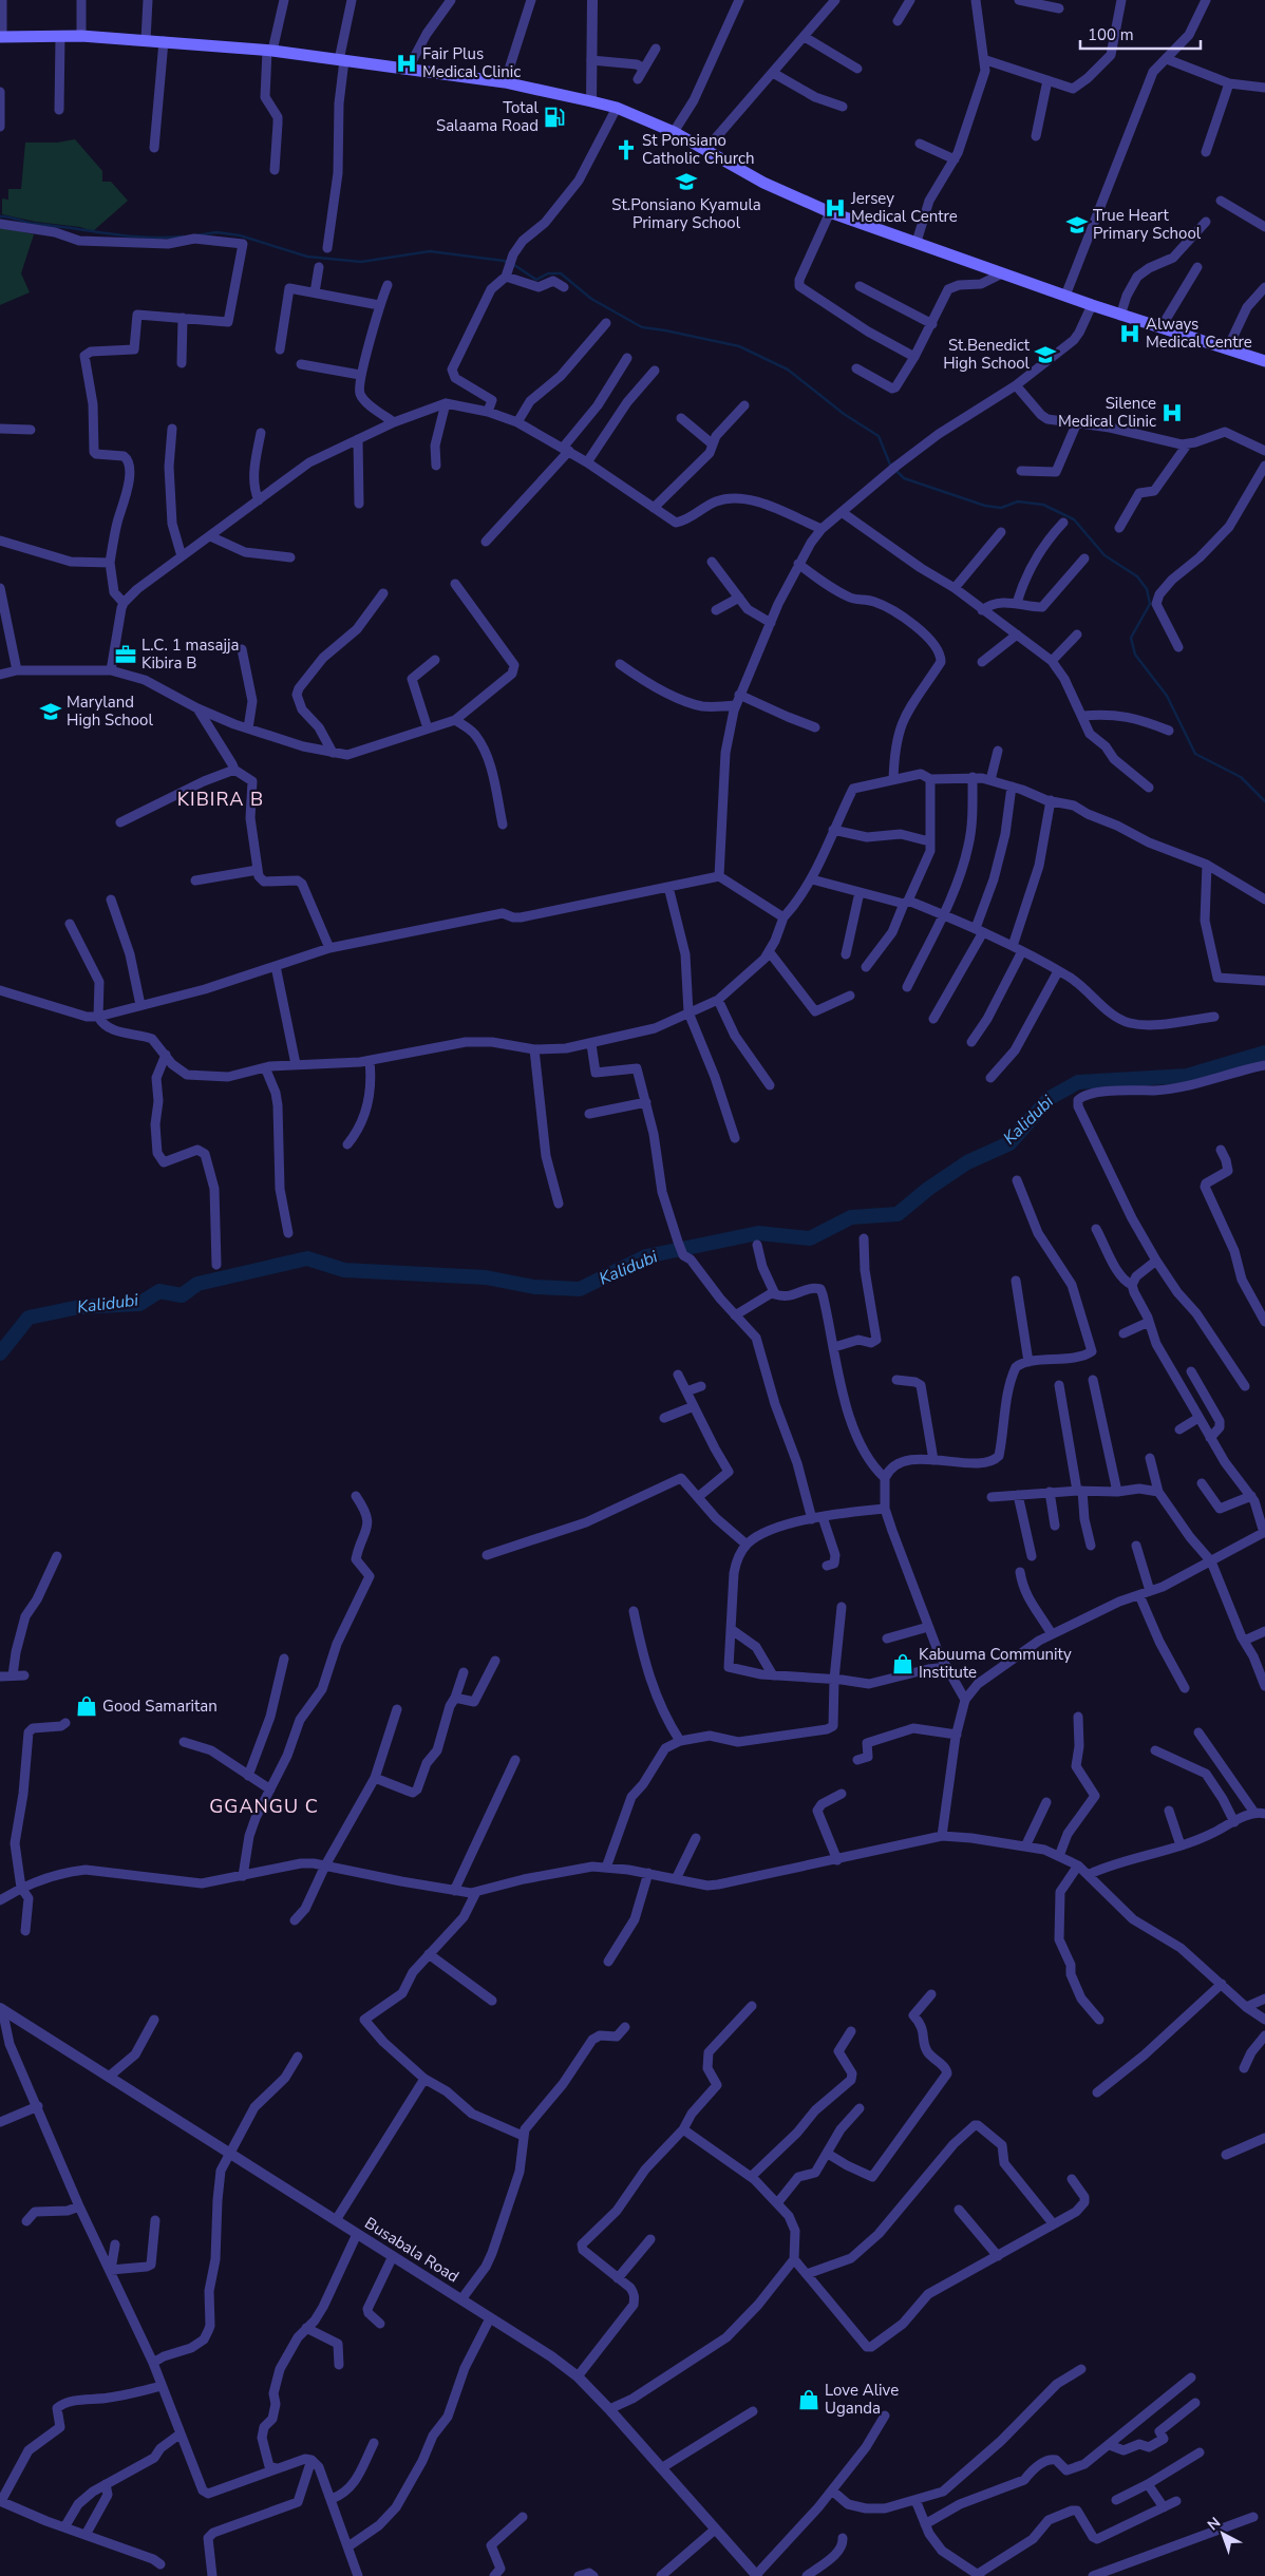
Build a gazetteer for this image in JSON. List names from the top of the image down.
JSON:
{
  "streets": {
    "street": ["Busabala Road"]
  },
  "districts": ["KIBIRA B", "GGANGU C"],
  "water": ["Kalidubi"],
  "places": {
    "hospital": [
      "Fair Plus Medical Clinic",
      "Jersey Medical Centre",
      "Always Medical Centre",
      "Silence Medical Clinic"
    ],
    "fuel station": ["Total Salaama Road"],
    "church": ["St Ponsiano Catholic Church"],
    "school or university": [
      "St.Ponsiano Kyamula Primary School",
      "True Heart Primary School",
      "St.Benedict High School",
      "Maryland High School"
    ],
    "office": ["L.C. 1 masajja Kibira B"],
    "shop": ["Kabuuma Community Institute", "Good Samaritan", "Love Alive Uganda"]
  },
  "scale_bar": "100 m",
  "north": "top left"
}
